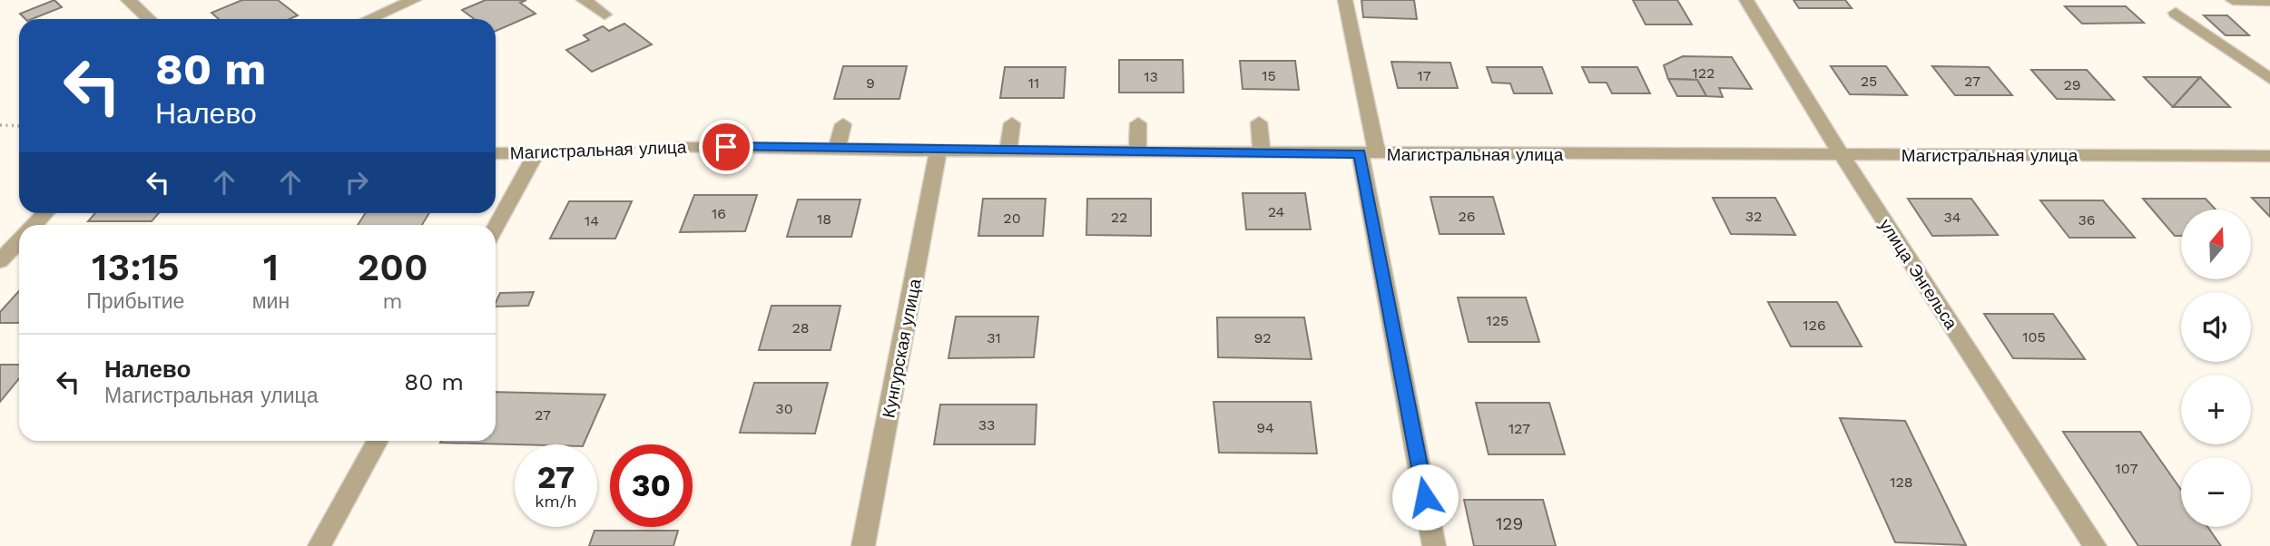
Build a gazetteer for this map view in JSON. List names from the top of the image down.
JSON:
{
  "streets": {
    "street": ["Магистральная улица", "улица Энгельса", "Кунгурская улица"]
  },
  "crossings": [
    ["Магистральная улица", "улица Энгельса"],
    ["Магистральная улица", "Кунгурская улица"]
  ],
  "house_numbers": [
    "122",
    "15",
    "17",
    "13",
    "25",
    "27",
    "9",
    "11",
    "29",
    "24",
    "16",
    "26",
    "32",
    "22",
    "34",
    "20",
    "18",
    "36",
    "14",
    "125",
    "126",
    "28",
    "105",
    "31",
    "92",
    "30",
    "27",
    "33",
    "94",
    "127",
    "107",
    "128",
    "129"
  ],
  "north": "top",
  "page": {
    "turn": ["80 m", "Налево"],
    "map_buttons": ["+", "−"],
    "eta": [
      "13:15",
      "Прибытие",
      "1",
      "мин",
      "200",
      "m"
    ],
    "list": [
      {
        "name": "Налево",
        "note": "Магистральная улица",
        "value": "80 m"
      }
    ],
    "speed": "27 km/h",
    "limit": "30"
  }
}
